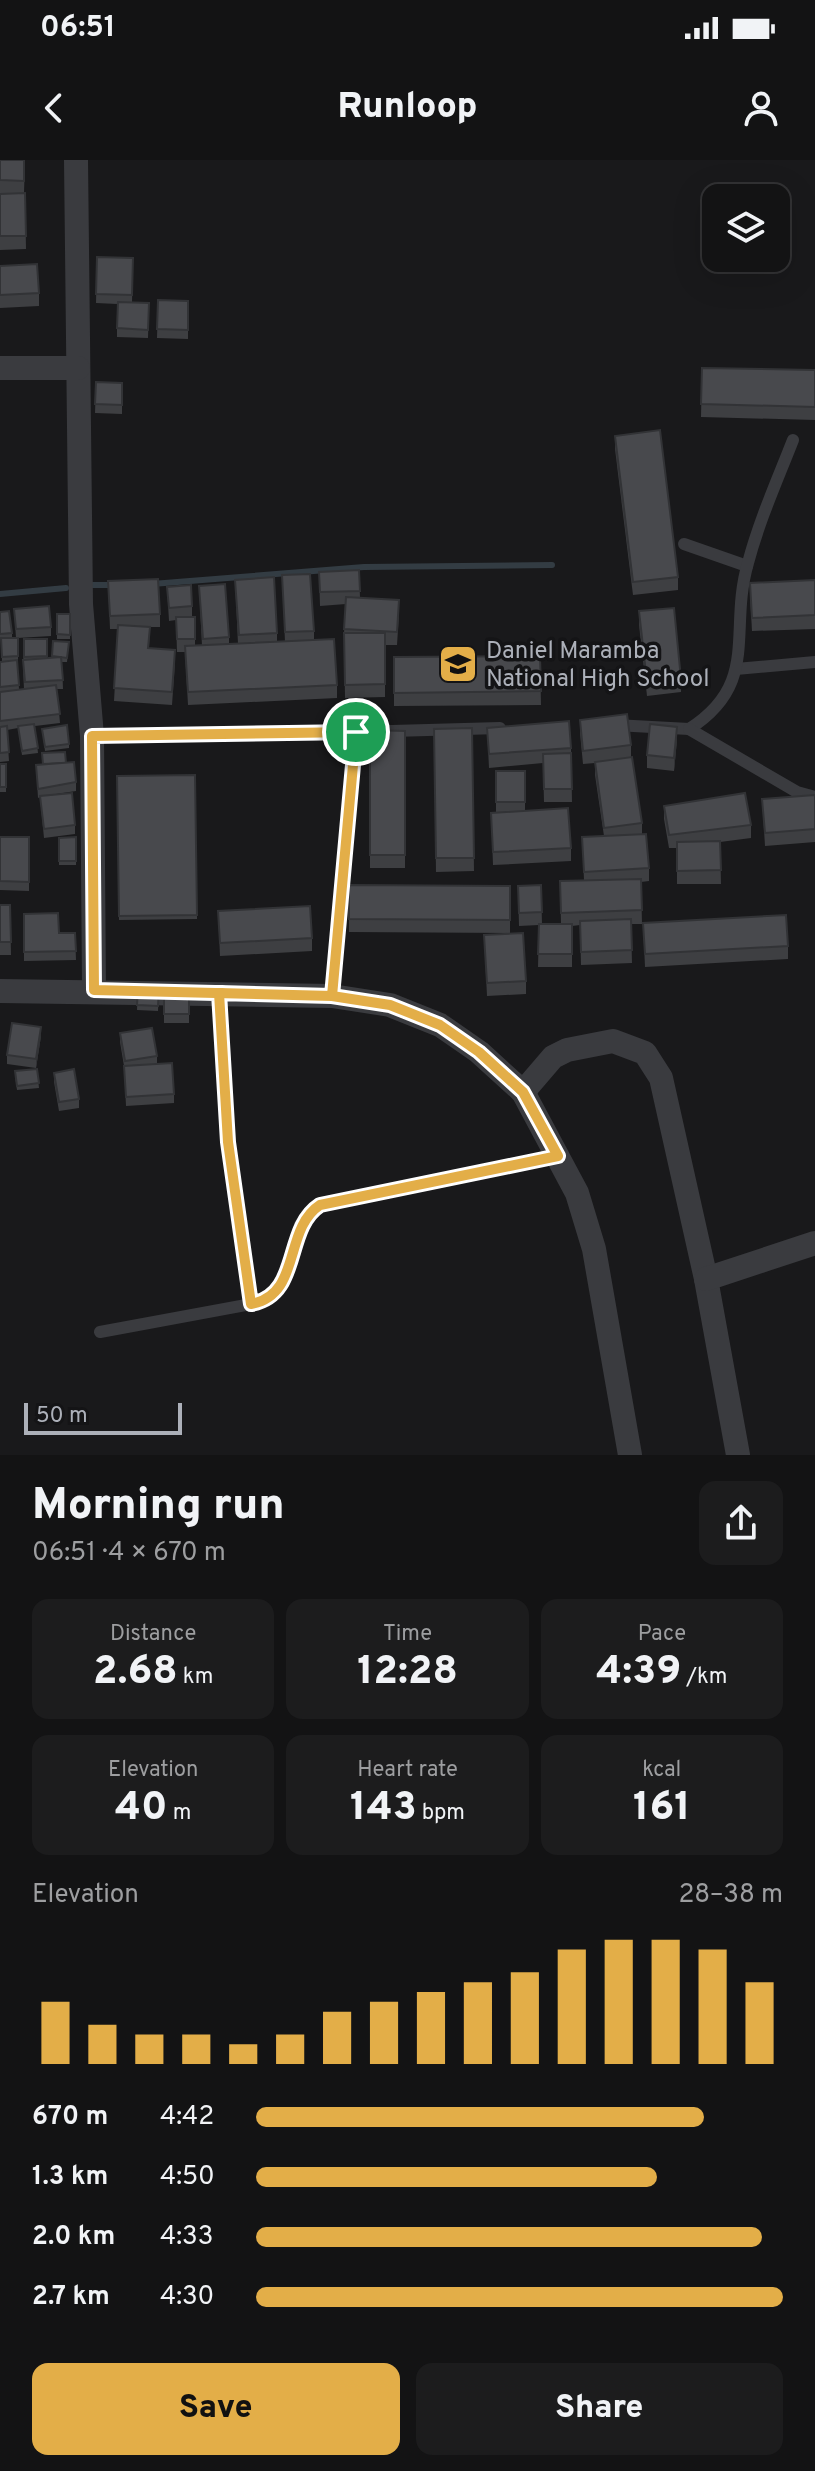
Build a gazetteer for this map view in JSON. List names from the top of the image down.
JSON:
{
  "places": {
    "school or university": ["Daniel Maramba National High School"]
  },
  "scale_bar": "50 m",
  "page": {
    "status": "06:51",
    "header": "Runloop",
    "scale": "50 m",
    "heading": ["Morning run", "06:51 · 4 × 670 m"],
    "stats": [
      ["Distance", "2.68 km"],
      ["Time", "12:28"],
      ["Pace", "4:39 /km"],
      ["Elevation", "40 m"],
      ["Heart rate", "143 bpm"],
      ["kcal", "161"]
    ],
    "chart": ["Elevation", "28–38 m"],
    "list": [
      {
        "name": "670 m",
        "note": "4:42"
      },
      {
        "name": "1.3 km",
        "note": "4:50"
      },
      {
        "name": "2.0 km",
        "note": "4:33"
      },
      {
        "name": "2.7 km",
        "note": "4:30"
      }
    ],
    "buttons": ["Save", "Share"]
  }
}
